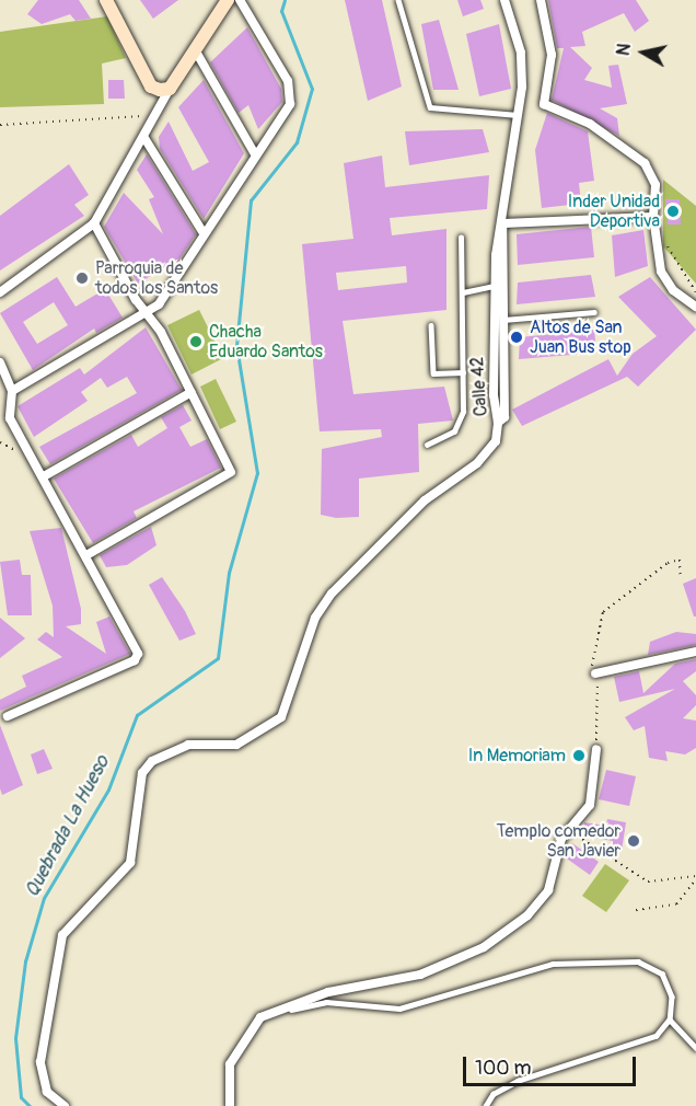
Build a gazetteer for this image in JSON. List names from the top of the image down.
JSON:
{
  "streets": {
    "street": ["Calle 42"]
  },
  "water": ["Quebrada La Hueso"],
  "places": [
    "Inder Unidad Deportiva",
    "Parroquia de todos los Santos",
    "Altos de San Juan Bus stop",
    "Chacha Eduardo Santos",
    "In Memoriam",
    "Templo comedor San Javier"
  ],
  "scale_bar": "100 m",
  "north": "left"
}
